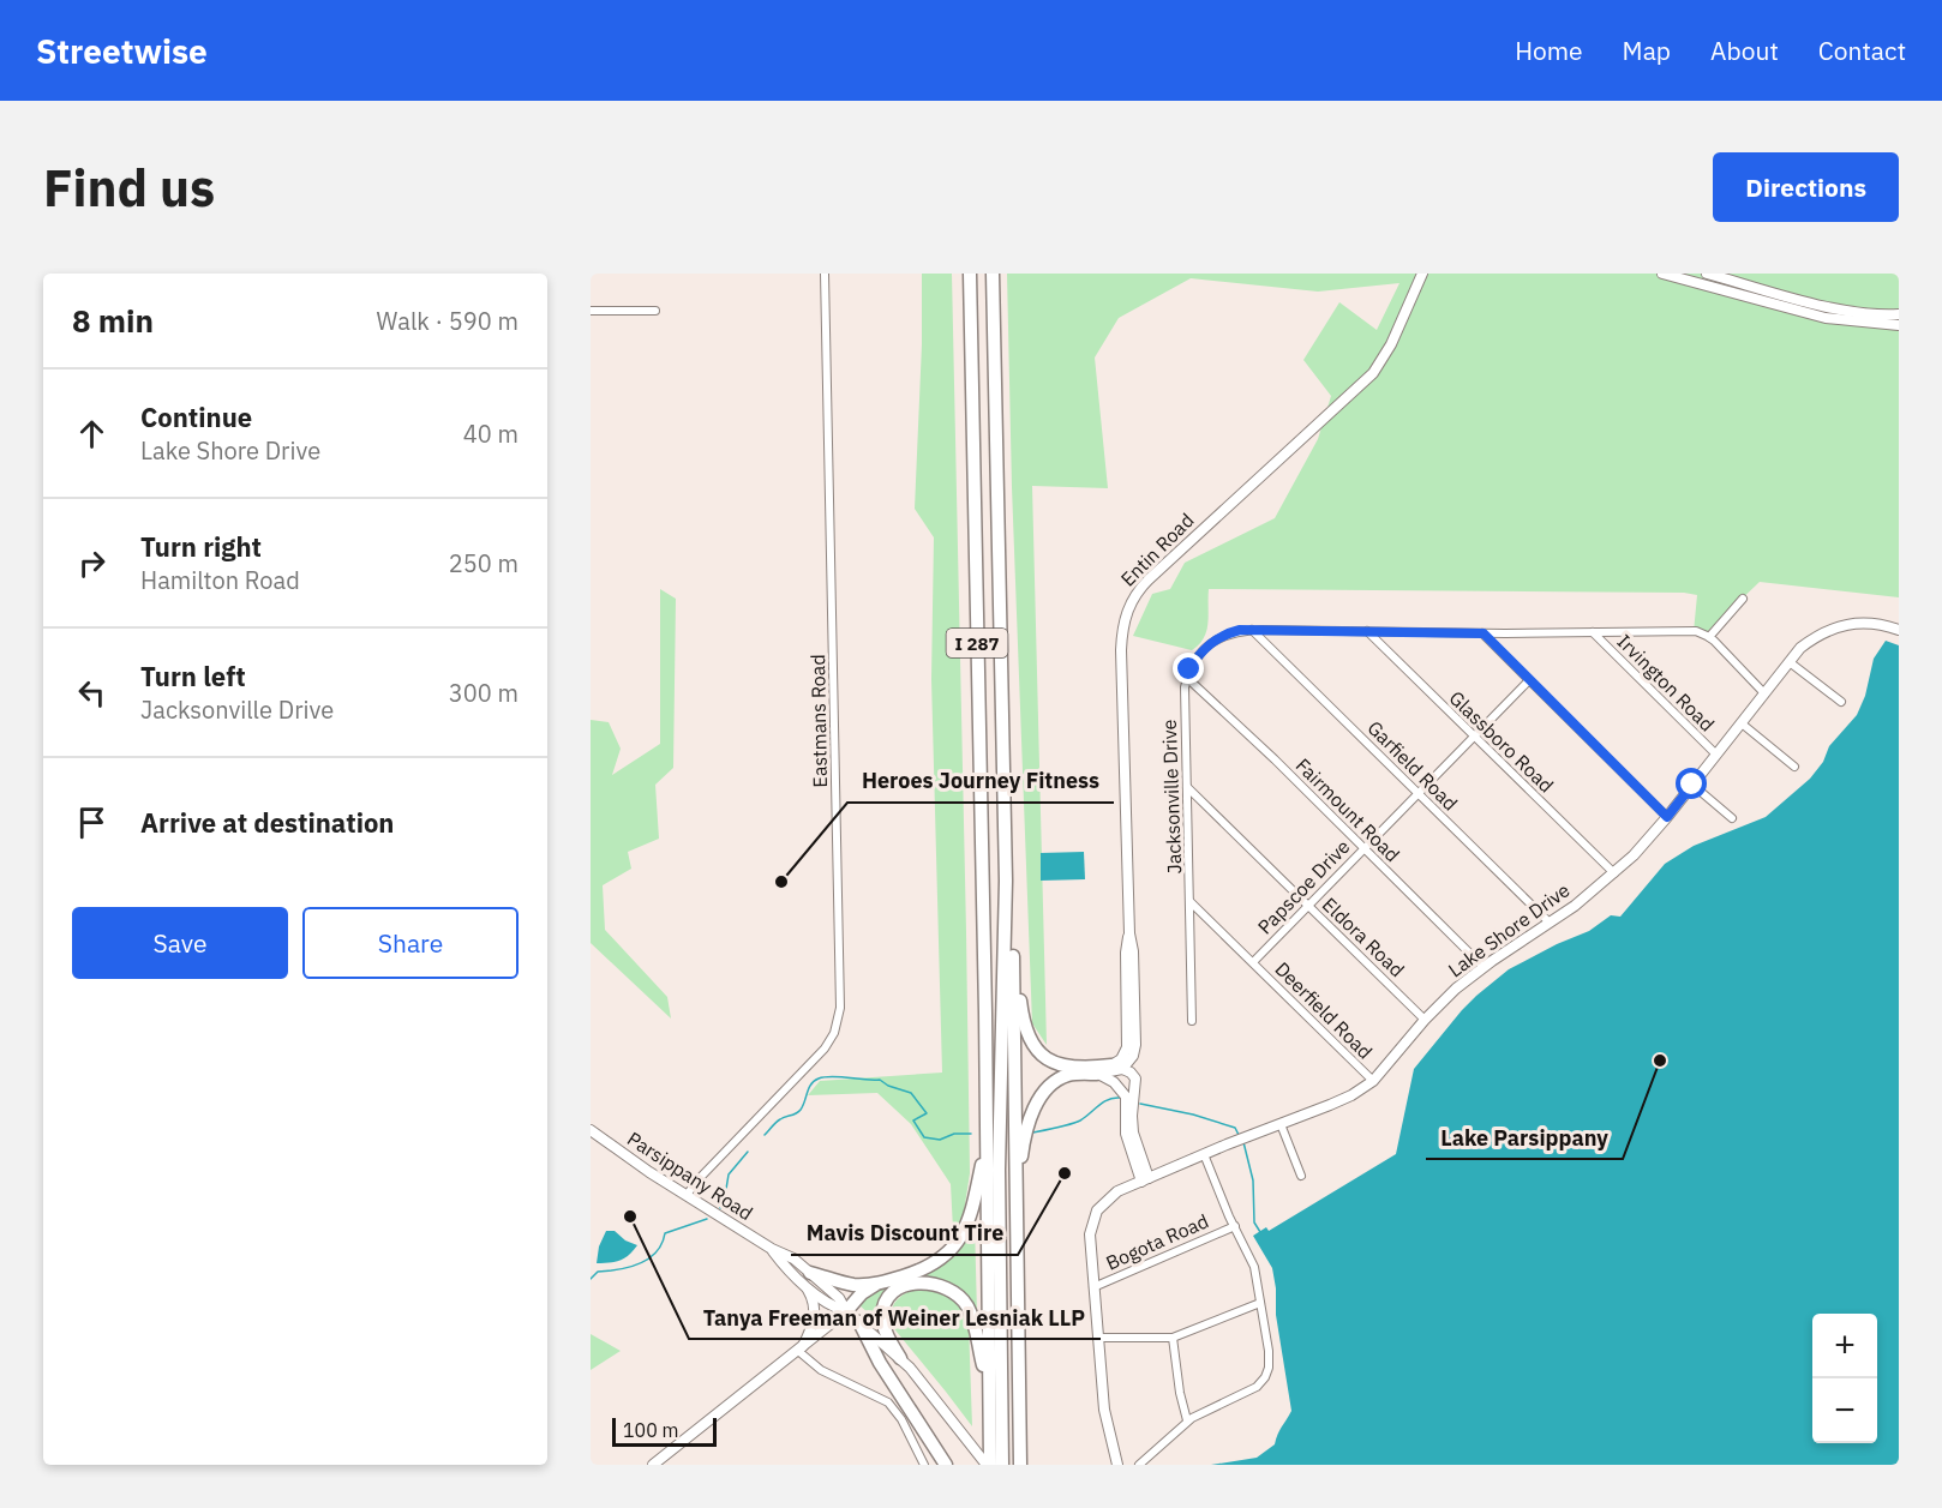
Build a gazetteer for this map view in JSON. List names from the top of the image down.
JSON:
{
  "streets": {
    "highway": ["I 287"],
    "street": [
      "Entin Road",
      "Irvington Road",
      "Eastmans Road",
      "Glassboro Road",
      "Garfield Road",
      "Jacksonville Drive",
      "Fairmount Road",
      "Papscoe Drive",
      "Lake Shore Drive",
      "Eldora Road",
      "Deerfield Road",
      "Parsippany Road",
      "Bogota Road"
    ]
  },
  "crossings": [
    ["I 287", "Parsippany Road"],
    ["Irvington Road", "Jacksonville Drive"],
    ["Irvington Road", "Lake Shore Drive"],
    ["Eastmans Road", "Parsippany Road"],
    ["Glassboro Road", "Jacksonville Drive"],
    ["Glassboro Road", "Papscoe Drive"],
    ["Glassboro Road", "Lake Shore Drive"],
    ["Garfield Road", "Jacksonville Drive"],
    ["Garfield Road", "Papscoe Drive"],
    ["Garfield Road", "Lake Shore Drive"],
    ["Jacksonville Drive", "Fairmount Road"],
    ["Jacksonville Drive", "Eldora Road"],
    ["Jacksonville Drive", "Deerfield Road"],
    ["Fairmount Road", "Papscoe Drive"],
    ["Fairmount Road", "Lake Shore Drive"],
    ["Papscoe Drive", "Eldora Road"],
    ["Papscoe Drive", "Deerfield Road"],
    ["Lake Shore Drive", "Eldora Road"],
    ["Lake Shore Drive", "Deerfield Road"],
    ["Lake Shore Drive", "Bogota Road"]
  ],
  "places": [
    "Heroes Journey Fitness",
    "Lake Parsippany",
    "Mavis Discount Tire",
    "Tanya Freeman of Weiner Lesniak LLP"
  ],
  "scale_bar": "100 m",
  "page": {
    "header": "Streetwise",
    "nav": [
      "Home",
      "Map",
      "About",
      "Contact"
    ],
    "buttons": [
      "Directions",
      ["Save", "Share"]
    ],
    "title": "Find us",
    "heading": ["8 min", "Walk · 590 m"],
    "list": [
      ["Continue", "Lake Shore Drive", "40 m"],
      ["Turn right", "Hamilton Road", "250 m"],
      ["Turn left", "Jacksonville Drive", "300 m"],
      "Arrive at destination"
    ],
    "map_buttons": ["+", "−"],
    "scale": "100 m"
  }
}
